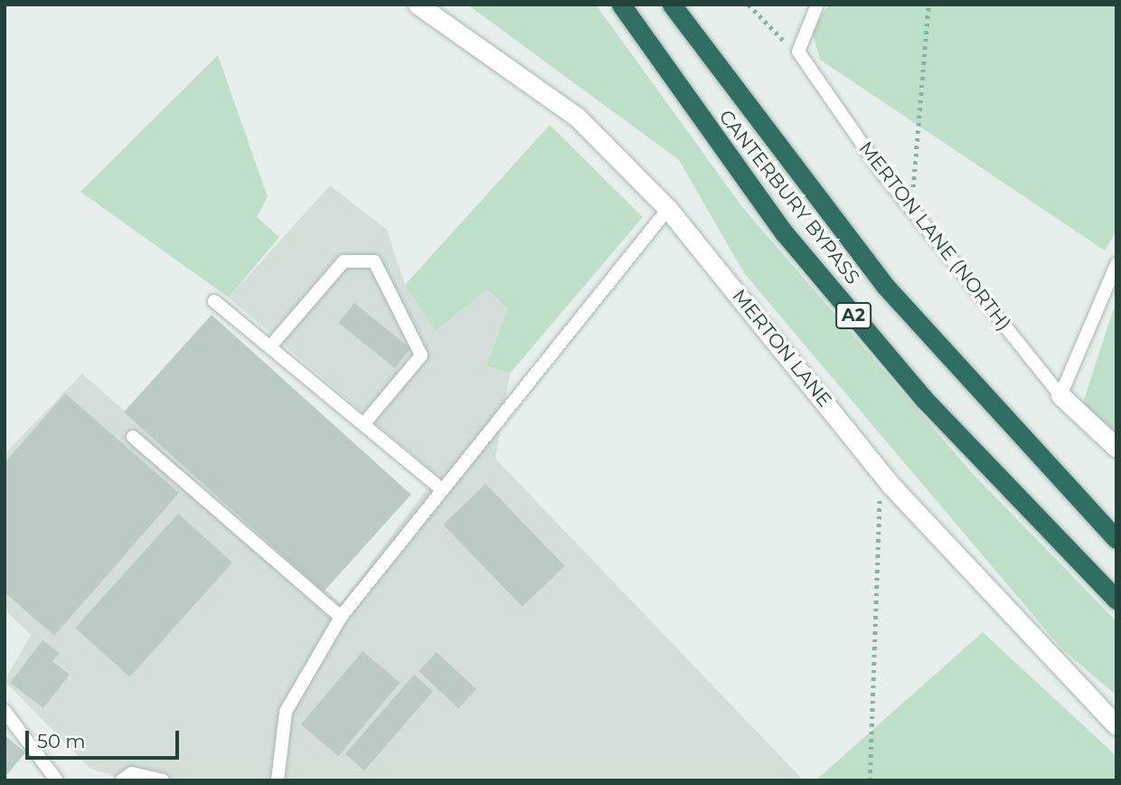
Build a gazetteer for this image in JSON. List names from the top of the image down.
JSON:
{
  "streets": {
    "highway": ["CANTERBURY BYPASS", "A2"],
    "street": ["MERTON LANE (NORTH)", "MERTON LANE"]
  },
  "scale_bar": "50 m"
}
